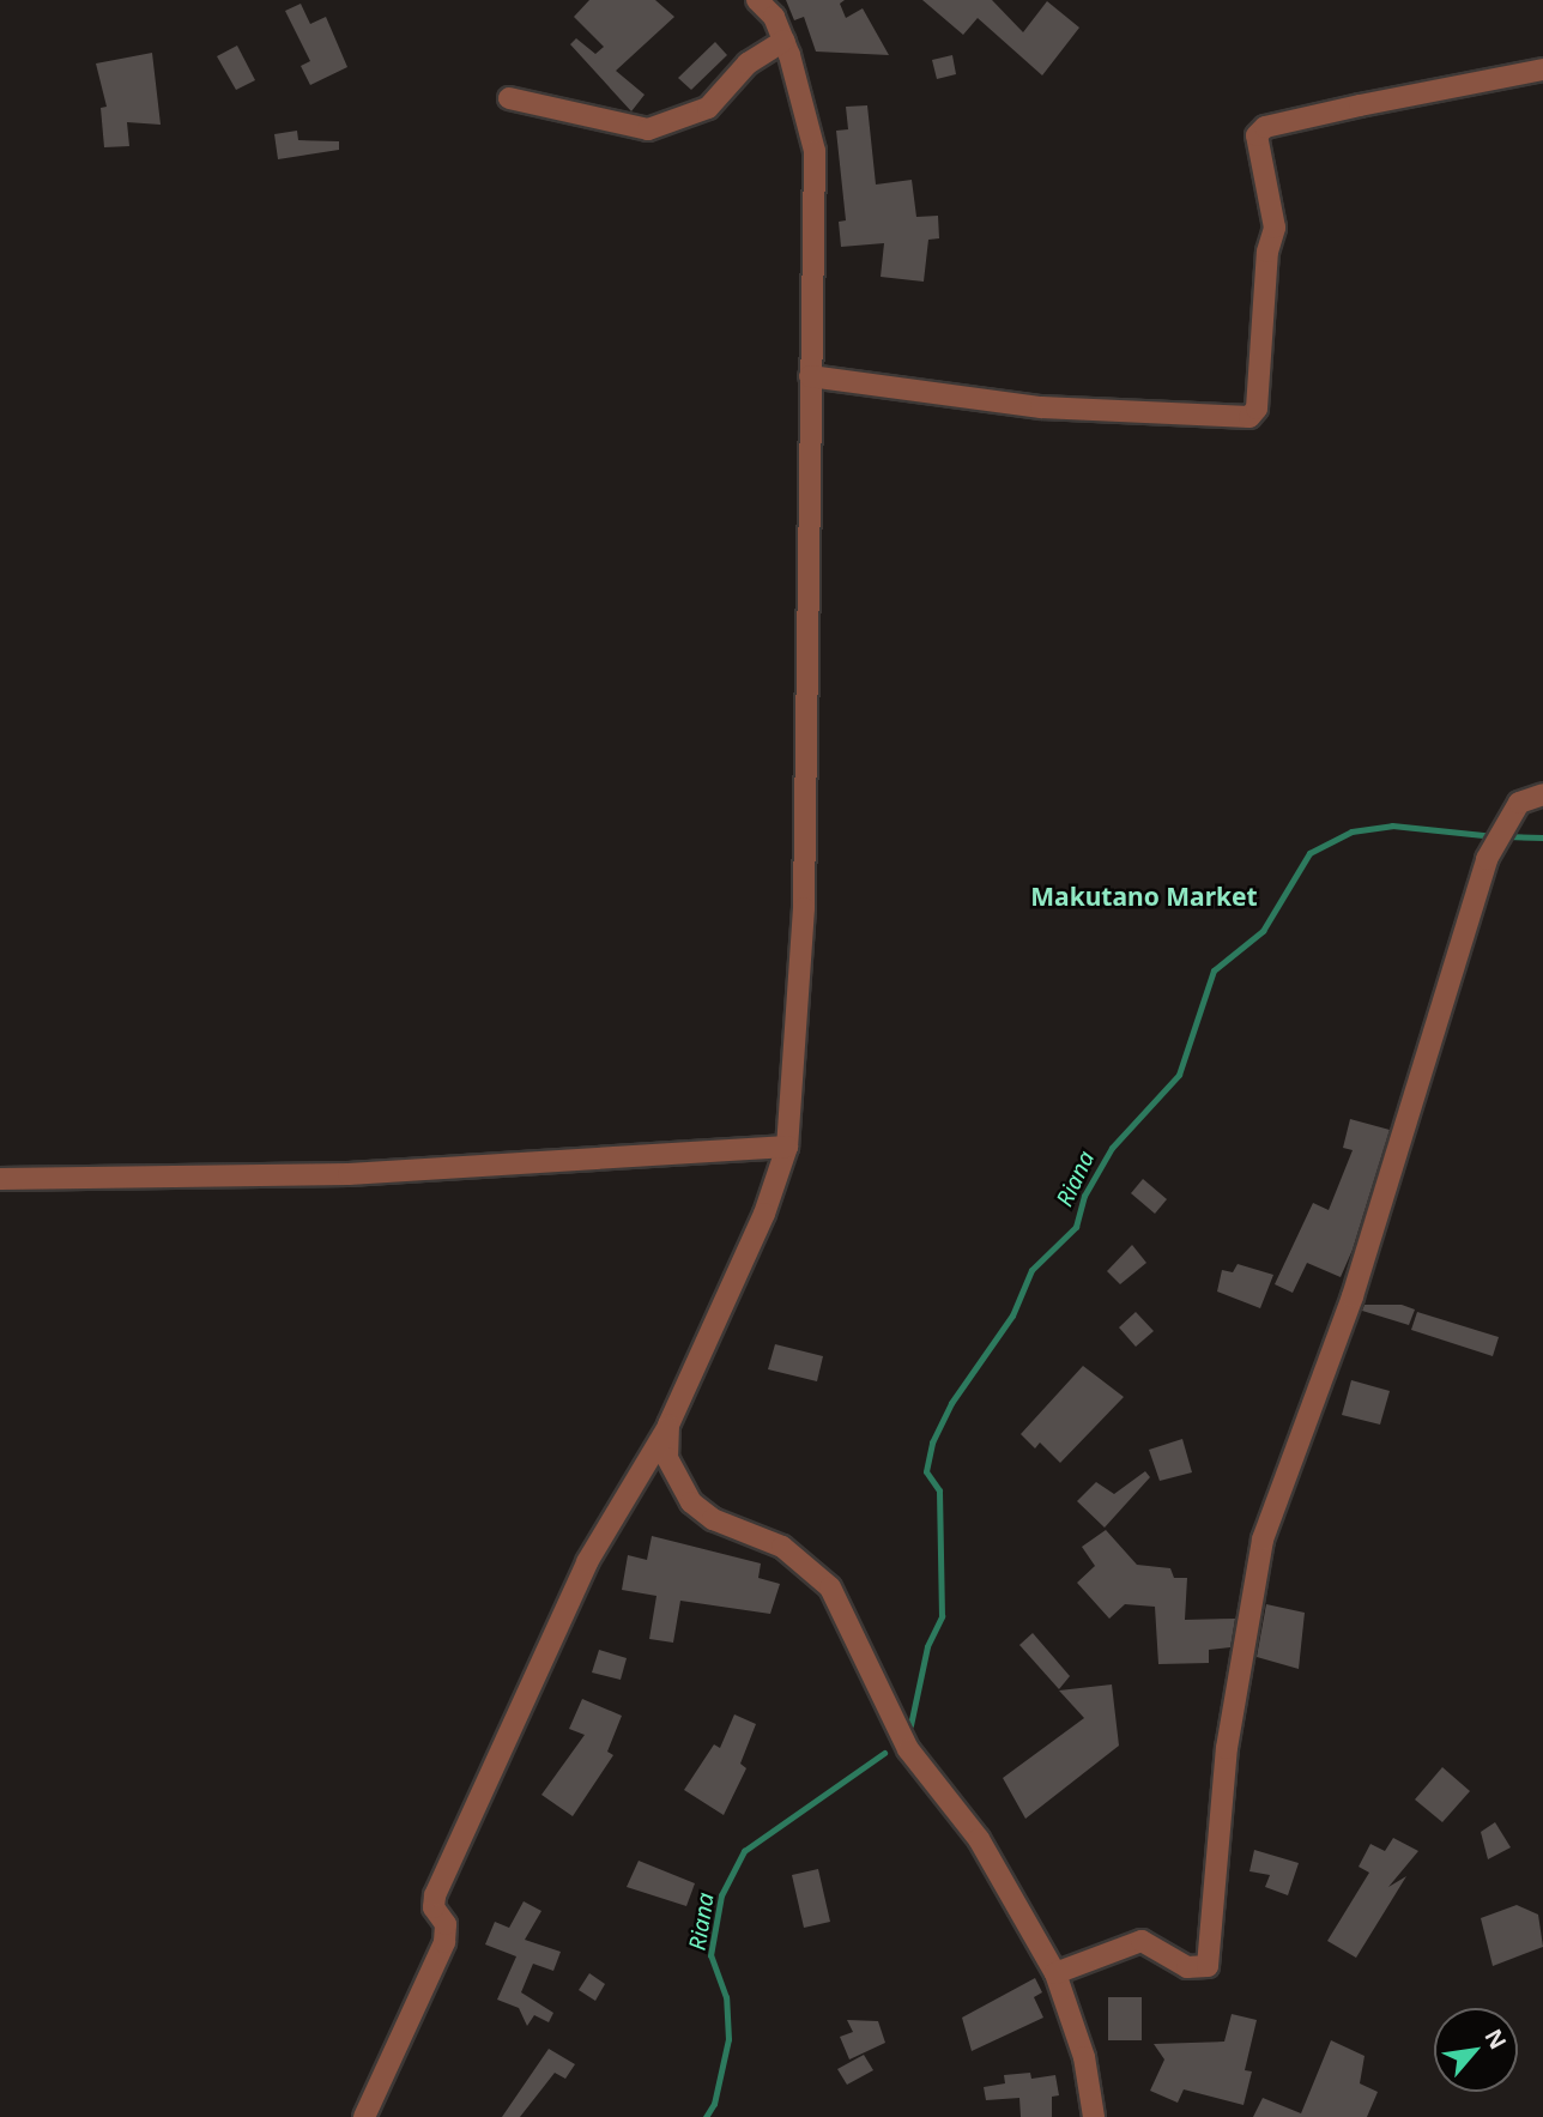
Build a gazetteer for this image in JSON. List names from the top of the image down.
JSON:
{
  "districts": ["Makutano Market"],
  "water": ["Riana"],
  "north": "top right"
}
